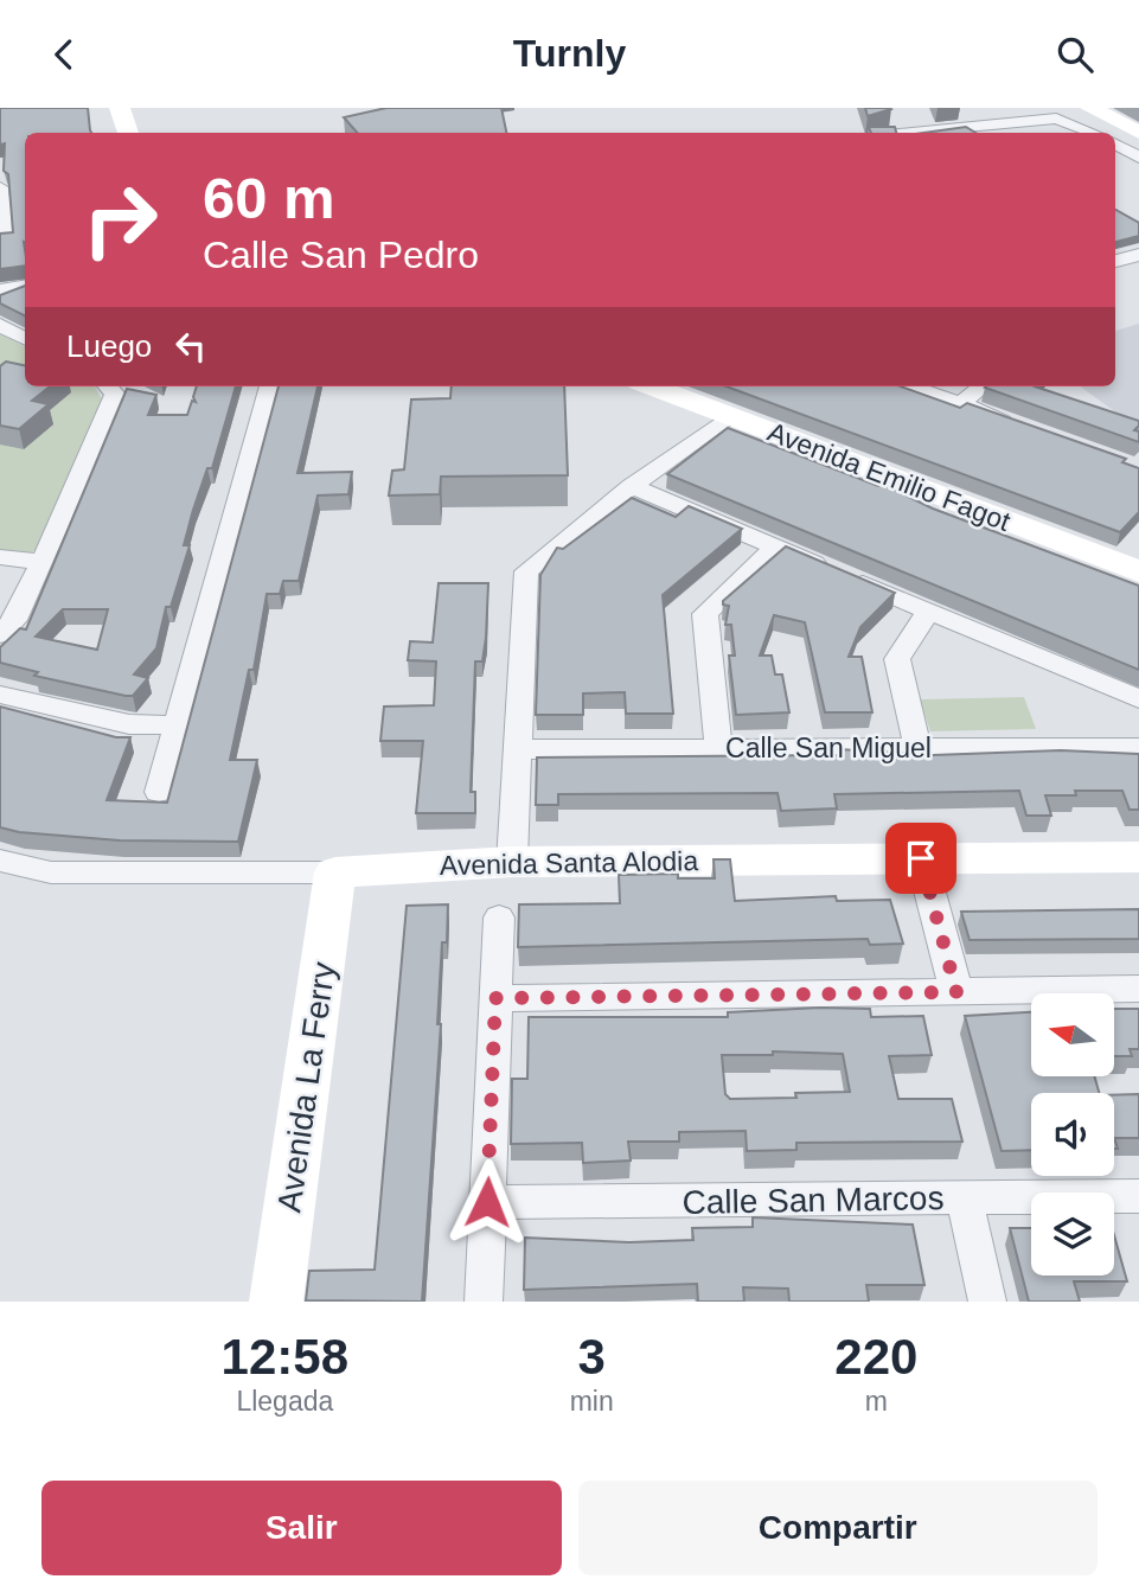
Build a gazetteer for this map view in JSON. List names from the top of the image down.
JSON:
{
  "streets": {
    "street": [
      "Avenida Emilio Fagot",
      "Calle San Miguel",
      "Avenida Santa Alodia",
      "Avenida La Ferry",
      "Calle San Marcos"
    ]
  },
  "crossings": [
    ["Avenida Santa Alodia", "Avenida La Ferry"]
  ],
  "north": "left",
  "page": {
    "header": "Turnly",
    "turn": ["60 m", "Calle San Pedro"],
    "then": "Luego",
    "eta": [
      "12:58",
      "Llegada",
      "3",
      "min",
      "220",
      "m"
    ],
    "buttons": ["Salir", "Compartir"]
  }
}
